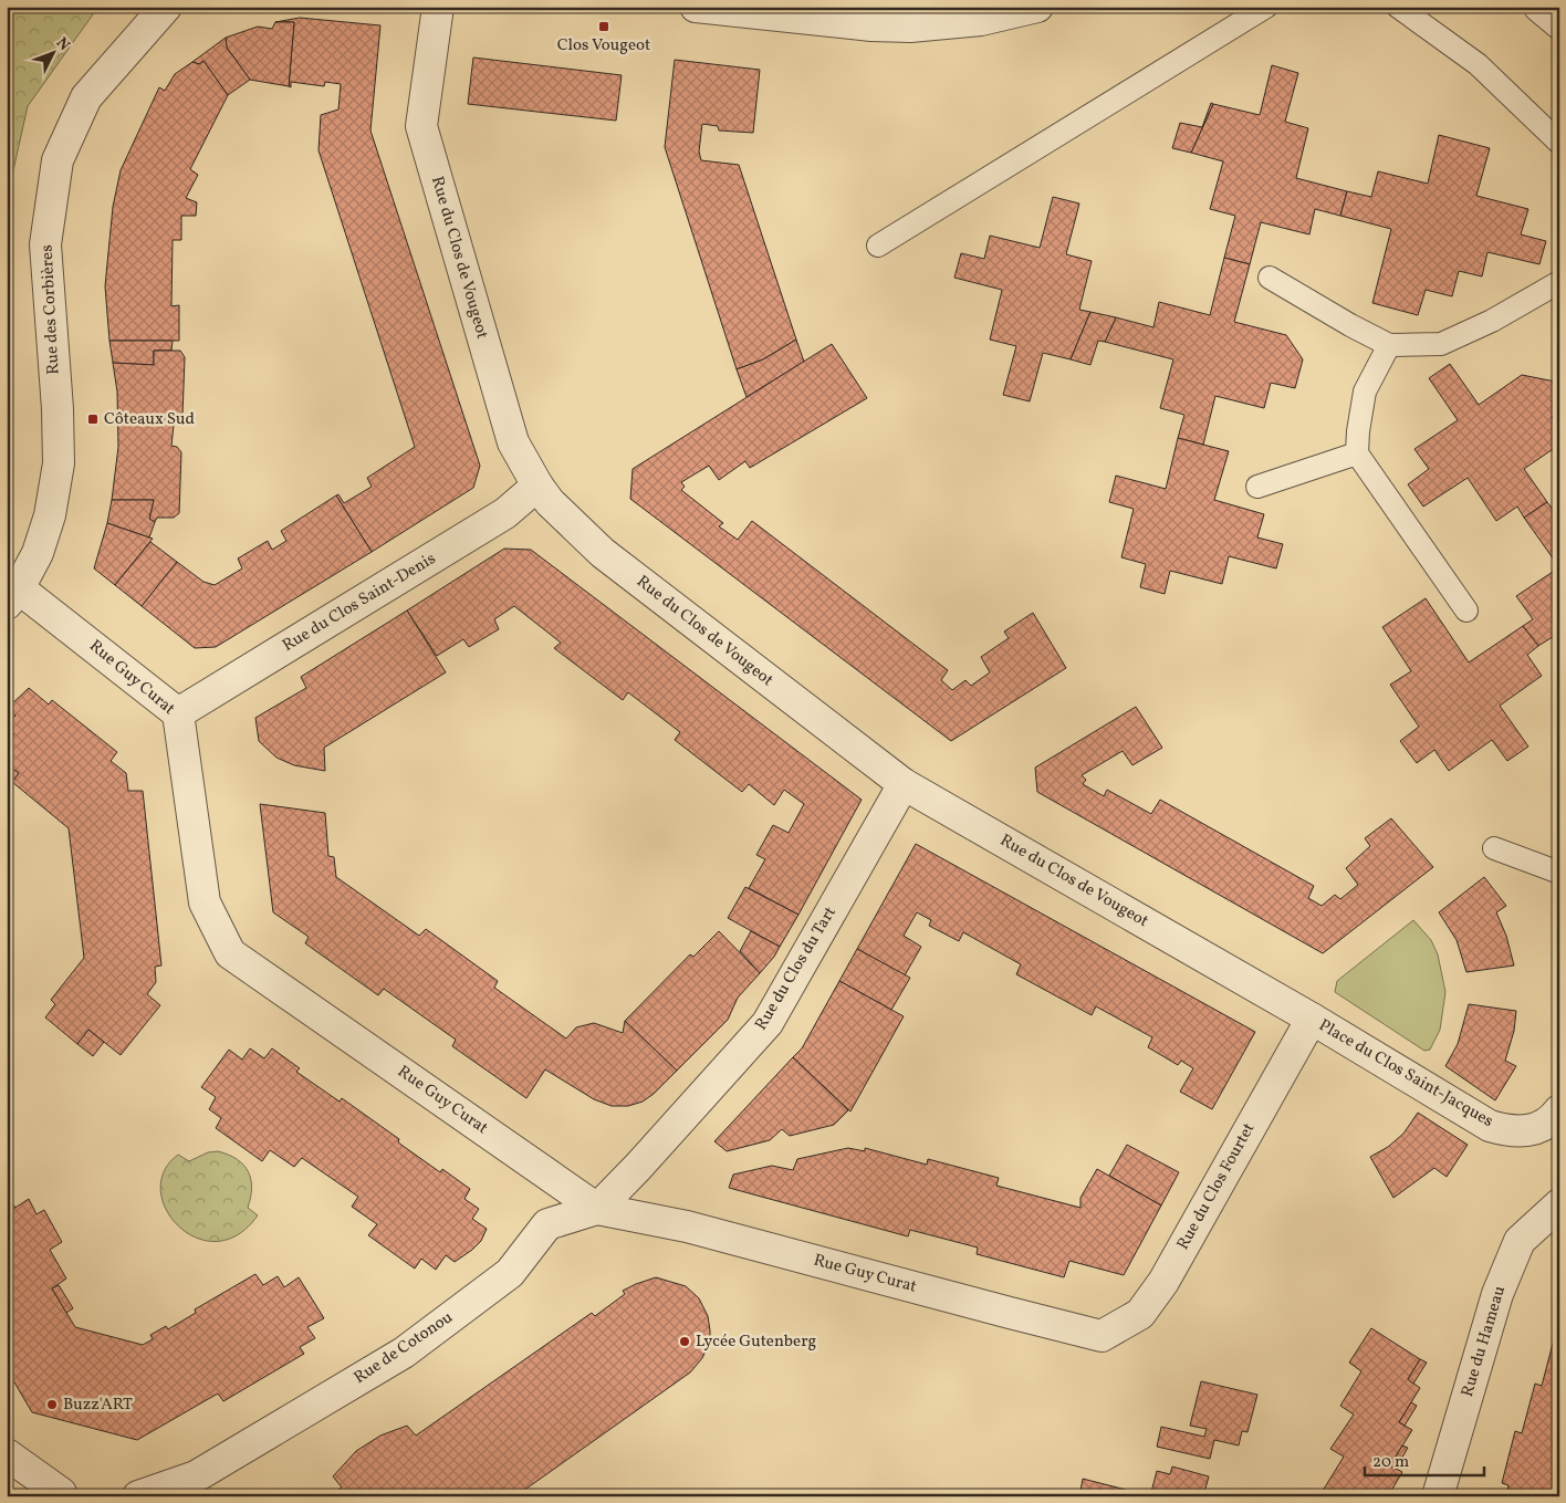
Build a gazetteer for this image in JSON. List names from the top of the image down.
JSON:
{
  "streets": {
    "street": [
      "Rue du Clos de Vougeot",
      "Rue des Corbières",
      "Rue du Clos Saint-Denis",
      "Rue Guy Curat",
      "Rue du Clos du Tart",
      "Place du Clos Saint-Jacques",
      "Rue du Clos Fourtet",
      "Rue du Hameau",
      "Rue de Cotonou"
    ]
  },
  "crossings": [
    ["Rue du Clos de Vougeot", "Rue du Clos Saint-Denis"],
    ["Rue du Clos de Vougeot", "Rue du Clos du Tart"],
    ["Rue du Clos de Vougeot", "Place du Clos Saint-Jacques"],
    ["Rue du Clos de Vougeot", "Rue du Clos Fourtet"],
    ["Rue des Corbières", "Rue Guy Curat"],
    ["Rue du Clos Saint-Denis", "Rue Guy Curat"],
    ["Rue Guy Curat", "Rue du Clos du Tart"],
    ["Rue Guy Curat", "Rue du Clos Fourtet"],
    ["Rue Guy Curat", "Rue de Cotonou"],
    ["Rue du Clos du Tart", "Rue de Cotonou"],
    ["Place du Clos Saint-Jacques", "Rue du Clos Fourtet"]
  ],
  "places": {
    "transit": ["Clos Vougeot", "Côteaux Sud"],
    "other": ["Lycée Gutenberg", "Buzz'ART"]
  },
  "scale_bar": "20 m",
  "north": "top right"
}
